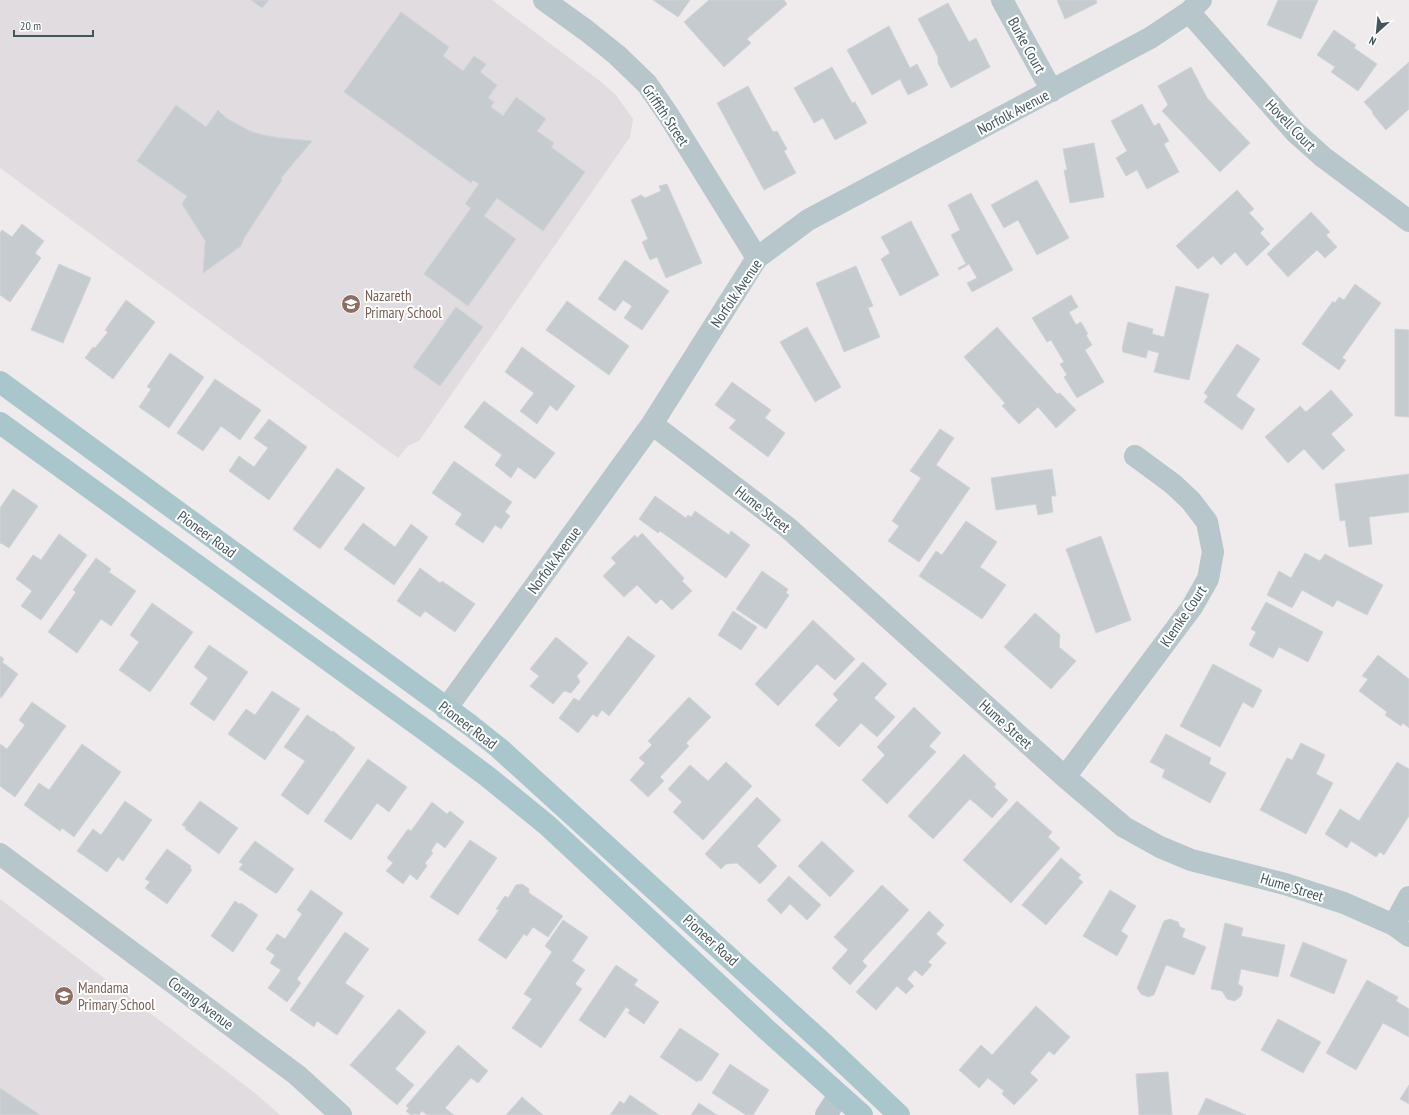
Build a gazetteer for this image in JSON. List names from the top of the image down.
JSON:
{
  "streets": {
    "main road": ["Pioneer Road"],
    "street": [
      "Burke Court",
      "Norfolk Avenue",
      "Griffith Street",
      "Hovell Court",
      "Hume Street",
      "Klemke Court",
      "Corang Avenue"
    ]
  },
  "crossings": [
    ["Burke Court", "Norfolk Avenue"],
    ["Norfolk Avenue", "Griffith Street"],
    ["Norfolk Avenue", "Hovell Court"],
    ["Norfolk Avenue", "Hume Street"],
    ["Norfolk Avenue", "Pioneer Road"],
    ["Hume Street", "Klemke Court"]
  ],
  "places": {
    "school or university": ["Nazareth Primary School", "Mandama Primary School"]
  },
  "scale_bar": "20 m",
  "north": "bottom left"
}
